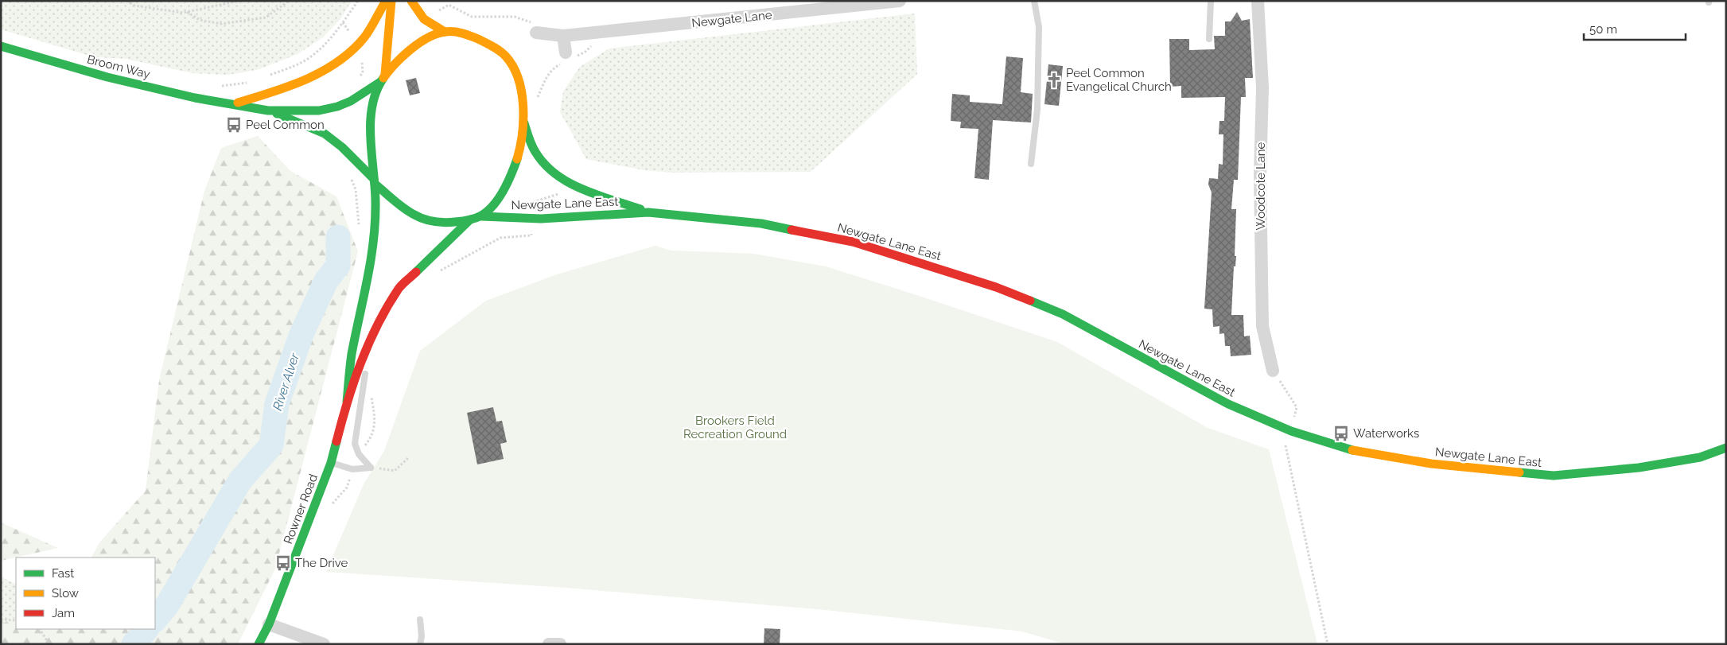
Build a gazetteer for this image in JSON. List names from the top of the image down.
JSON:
{
  "streets": {
    "main road": ["Broom Way", "Newgate Lane East", "Rowner Road"],
    "street": ["Newgate Lane", "Woodcote Lane"]
  },
  "crossings": [
    ["Broom Way", "Newgate Lane East"],
    ["Broom Way", "Rowner Road"]
  ],
  "water": ["River Alver"],
  "parks": ["Brookers Field Recreation Ground"],
  "places": {
    "church": ["Peel Common Evangelical Church"],
    "bus stop": ["Peel Common", "Waterworks", "The Drive"]
  },
  "legend": ["Fast", "Slow", "Jam"],
  "scale_bar": "50 m"
}
